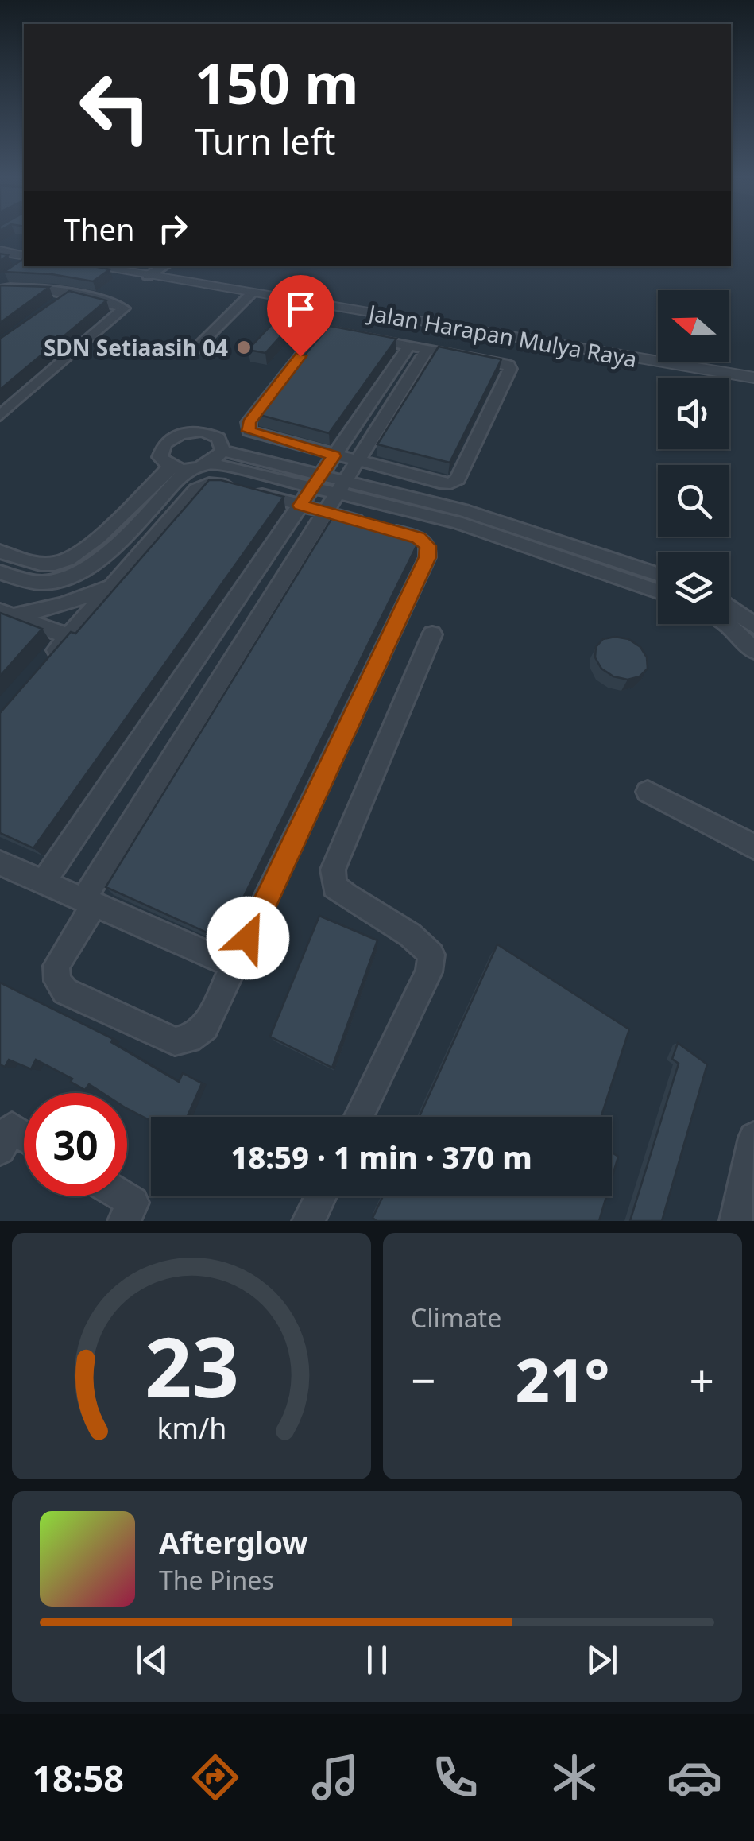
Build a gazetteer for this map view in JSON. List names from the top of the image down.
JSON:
{
  "streets": {
    "street": ["Jalan Harapan Mulya Raya"]
  },
  "places": ["SDN Setiaasih 04"],
  "north": "left",
  "page": {
    "turn": ["150 m", "Turn left"],
    "then": "Then",
    "limit": "30",
    "trip": "18:59 · 1 min · 370 m",
    "tile": "Climate",
    "heat": ["−", "21°", "+"],
    "song": ["Afterglow", "The Pines"],
    "tabs": "18:58",
    "gauge": ["23", "km/h"]
  }
}
